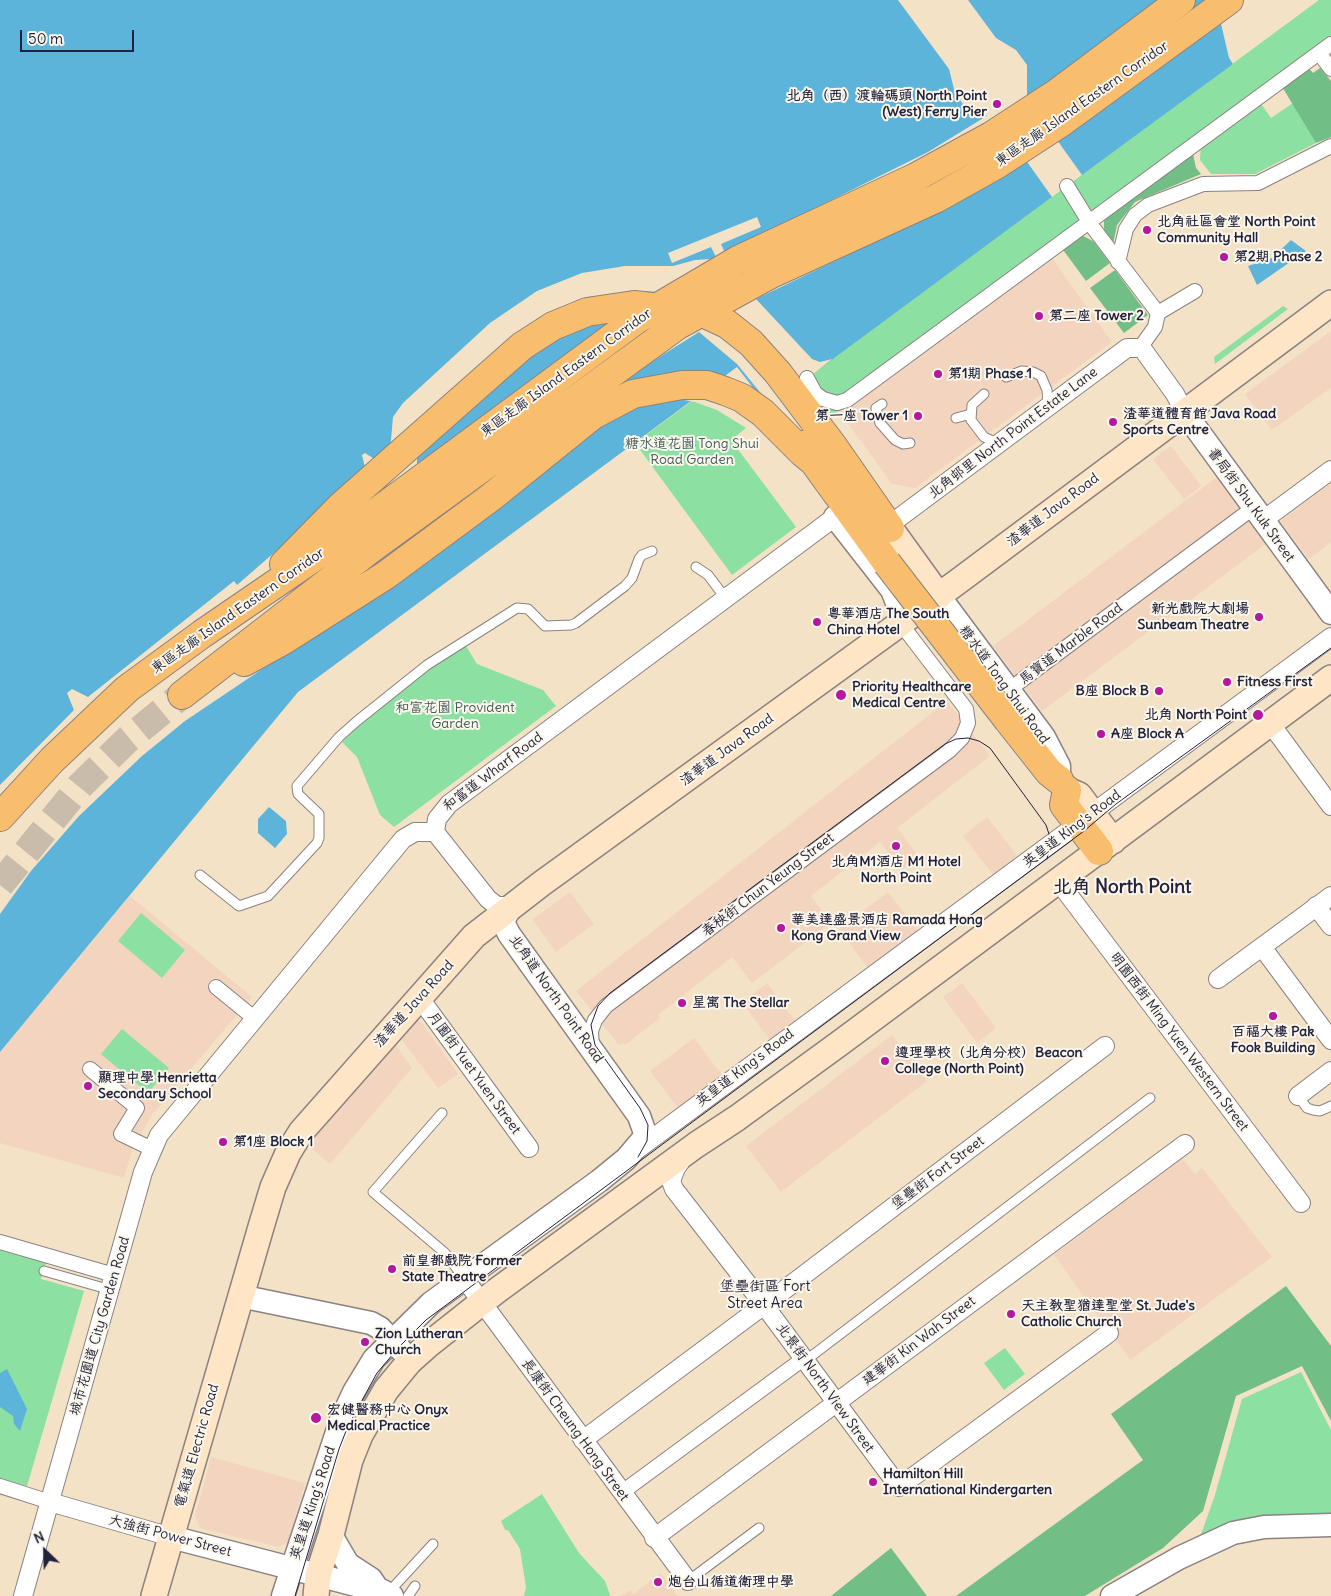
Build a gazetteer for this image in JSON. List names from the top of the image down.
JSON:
{
  "streets": {
    "highway": ["東區走廊 Island Eastern Corridor"],
    "main road": [
      "渣華道 Java Road",
      "糖水道 Tong Shui Road",
      "英皇道 King's Road",
      "電氣道 Electric Road"
    ],
    "street": [
      "北角邨里 North Point Estate Lane",
      "書局街 Shu Kuk Street",
      "馬寶道 Marble Road",
      "和富道 Wharf Road",
      "春秧街 Chun Yeung Street",
      "北角道 North Point Road",
      "明園西街 Ming Yuen Western Street",
      "月園街 Yuet Yuen Street",
      "堡壘街 Fort Street",
      "城市花園道 City Garden Road",
      "建華街 Kin Wah Street",
      "北景街 North View Street",
      "長康街 Cheung Hong Street",
      "大強街 Power Street"
    ]
  },
  "crossings": [
    ["北角邨里 North Point Estate Lane", "書局街 Shu Kuk Street"],
    ["北角邨里 North Point Estate Lane", "糖水道 Tong Shui Road"],
    ["書局街 Shu Kuk Street", "渣華道 Java Road"],
    ["書局街 Shu Kuk Street", "馬寶道 Marble Road"],
    ["渣華道 Java Road", "糖水道 Tong Shui Road"],
    ["渣華道 Java Road", "春秧街 Chun Yeung Street"],
    ["渣華道 Java Road", "北角道 North Point Road"],
    ["渣華道 Java Road", "月園街 Yuet Yuen Street"],
    ["渣華道 Java Road", "電氣道 Electric Road"],
    ["馬寶道 Marble Road", "糖水道 Tong Shui Road"],
    ["英皇道 King's Road", "北角道 North Point Road"],
    ["英皇道 King's Road", "明園西街 Ming Yuen Western Street"],
    ["英皇道 King's Road", "北景街 North View Street"],
    ["英皇道 King's Road", "長康街 Cheung Hong Street"],
    ["英皇道 King's Road", "大強街 Power Street"],
    ["春秧街 Chun Yeung Street", "北角道 North Point Road"],
    ["堡壘街 Fort Street", "北景街 North View Street"],
    ["堡壘街 Fort Street", "長康街 Cheung Hong Street"],
    ["城市花園道 City Garden Road", "大強街 Power Street"],
    ["建華街 Kin Wah Street", "北景街 North View Street"],
    ["建華街 Kin Wah Street", "長康街 Cheung Hong Street"],
    ["電氣道 Electric Road", "大強街 Power Street"]
  ],
  "districts": ["北角 North Point", "堡壘街區 Fort Street Area"],
  "parks": ["糖水道花園 Tong Shui Road Garden", "和富花園 Provident Garden"],
  "places": [
    "北角（西）渡輪碼頭 North Point (West) Ferry Pier",
    "北角社區會堂 North Point Community Hall",
    "第2期 Phase 2",
    "第二座 Tower 2",
    "第1期 Phase 1",
    "第一座 Tower 1",
    "渣華道體育館 Java Road Sports Centre",
    "新光戲院大劇場 Sunbeam Theatre",
    "粵華酒店 The South China Hotel",
    "Fitness First",
    "B座 Block B",
    "Priority Healthcare Medical Centre",
    "北角 North Point",
    "A座 Block A",
    "北角M1酒店 M1 Hotel North Point",
    "華美達盛景酒店 Ramada Hong Kong Grand View",
    "星寓 The Stellar",
    "百福大樓 Pak Fook Building",
    "遵理學校（北角分校）Beacon College (North Point)",
    "顯理中學 Henrietta Secondary School",
    "第1座 Block 1",
    "前皇都戲院 Former State Theatre",
    "天主教聖猶達聖堂 St. Jude's Catholic Church",
    "Zion Lutheran Church",
    "宏健醫務中心 Onyx Medical Practice",
    "Hamilton Hill International Kindergarten",
    "炮台山循道衛理中學"
  ],
  "scale_bar": "50 m",
  "north": "top left"
}
